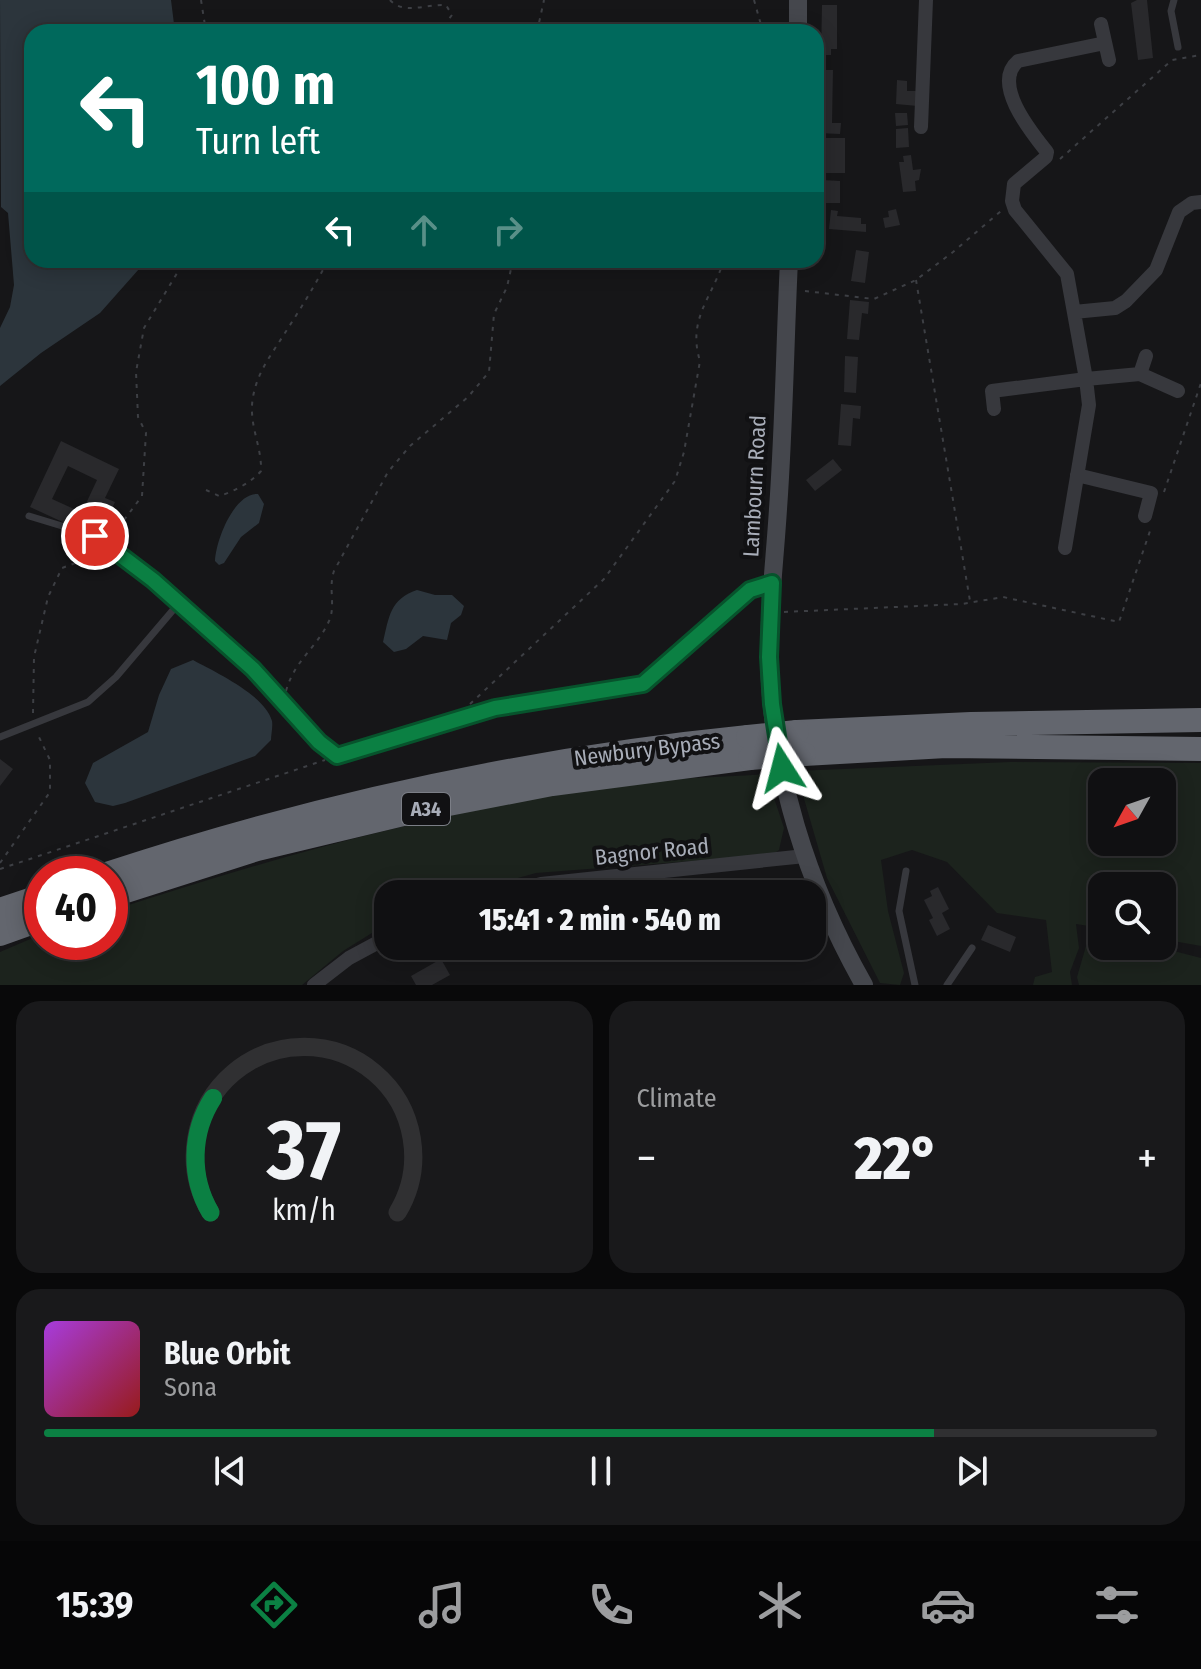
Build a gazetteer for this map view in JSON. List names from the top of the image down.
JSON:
{
  "streets": {
    "highway": ["Newbury Bypass", "A34"],
    "street": ["Lambourn Road", "Bagnor Road"]
  },
  "crossings": [
    ["Lambourn Road", "Bagnor Road"]
  ],
  "north": "bottom left",
  "page": {
    "turn": ["100 m", "Turn left"],
    "limit": "40",
    "trip": "15:41 · 2 min · 540 m",
    "tile": "Climate",
    "heat": ["−", "22°", "+"],
    "song": ["Blue Orbit", "Sona"],
    "tabs": "15:39",
    "gauge": ["37", "km/h"]
  }
}
